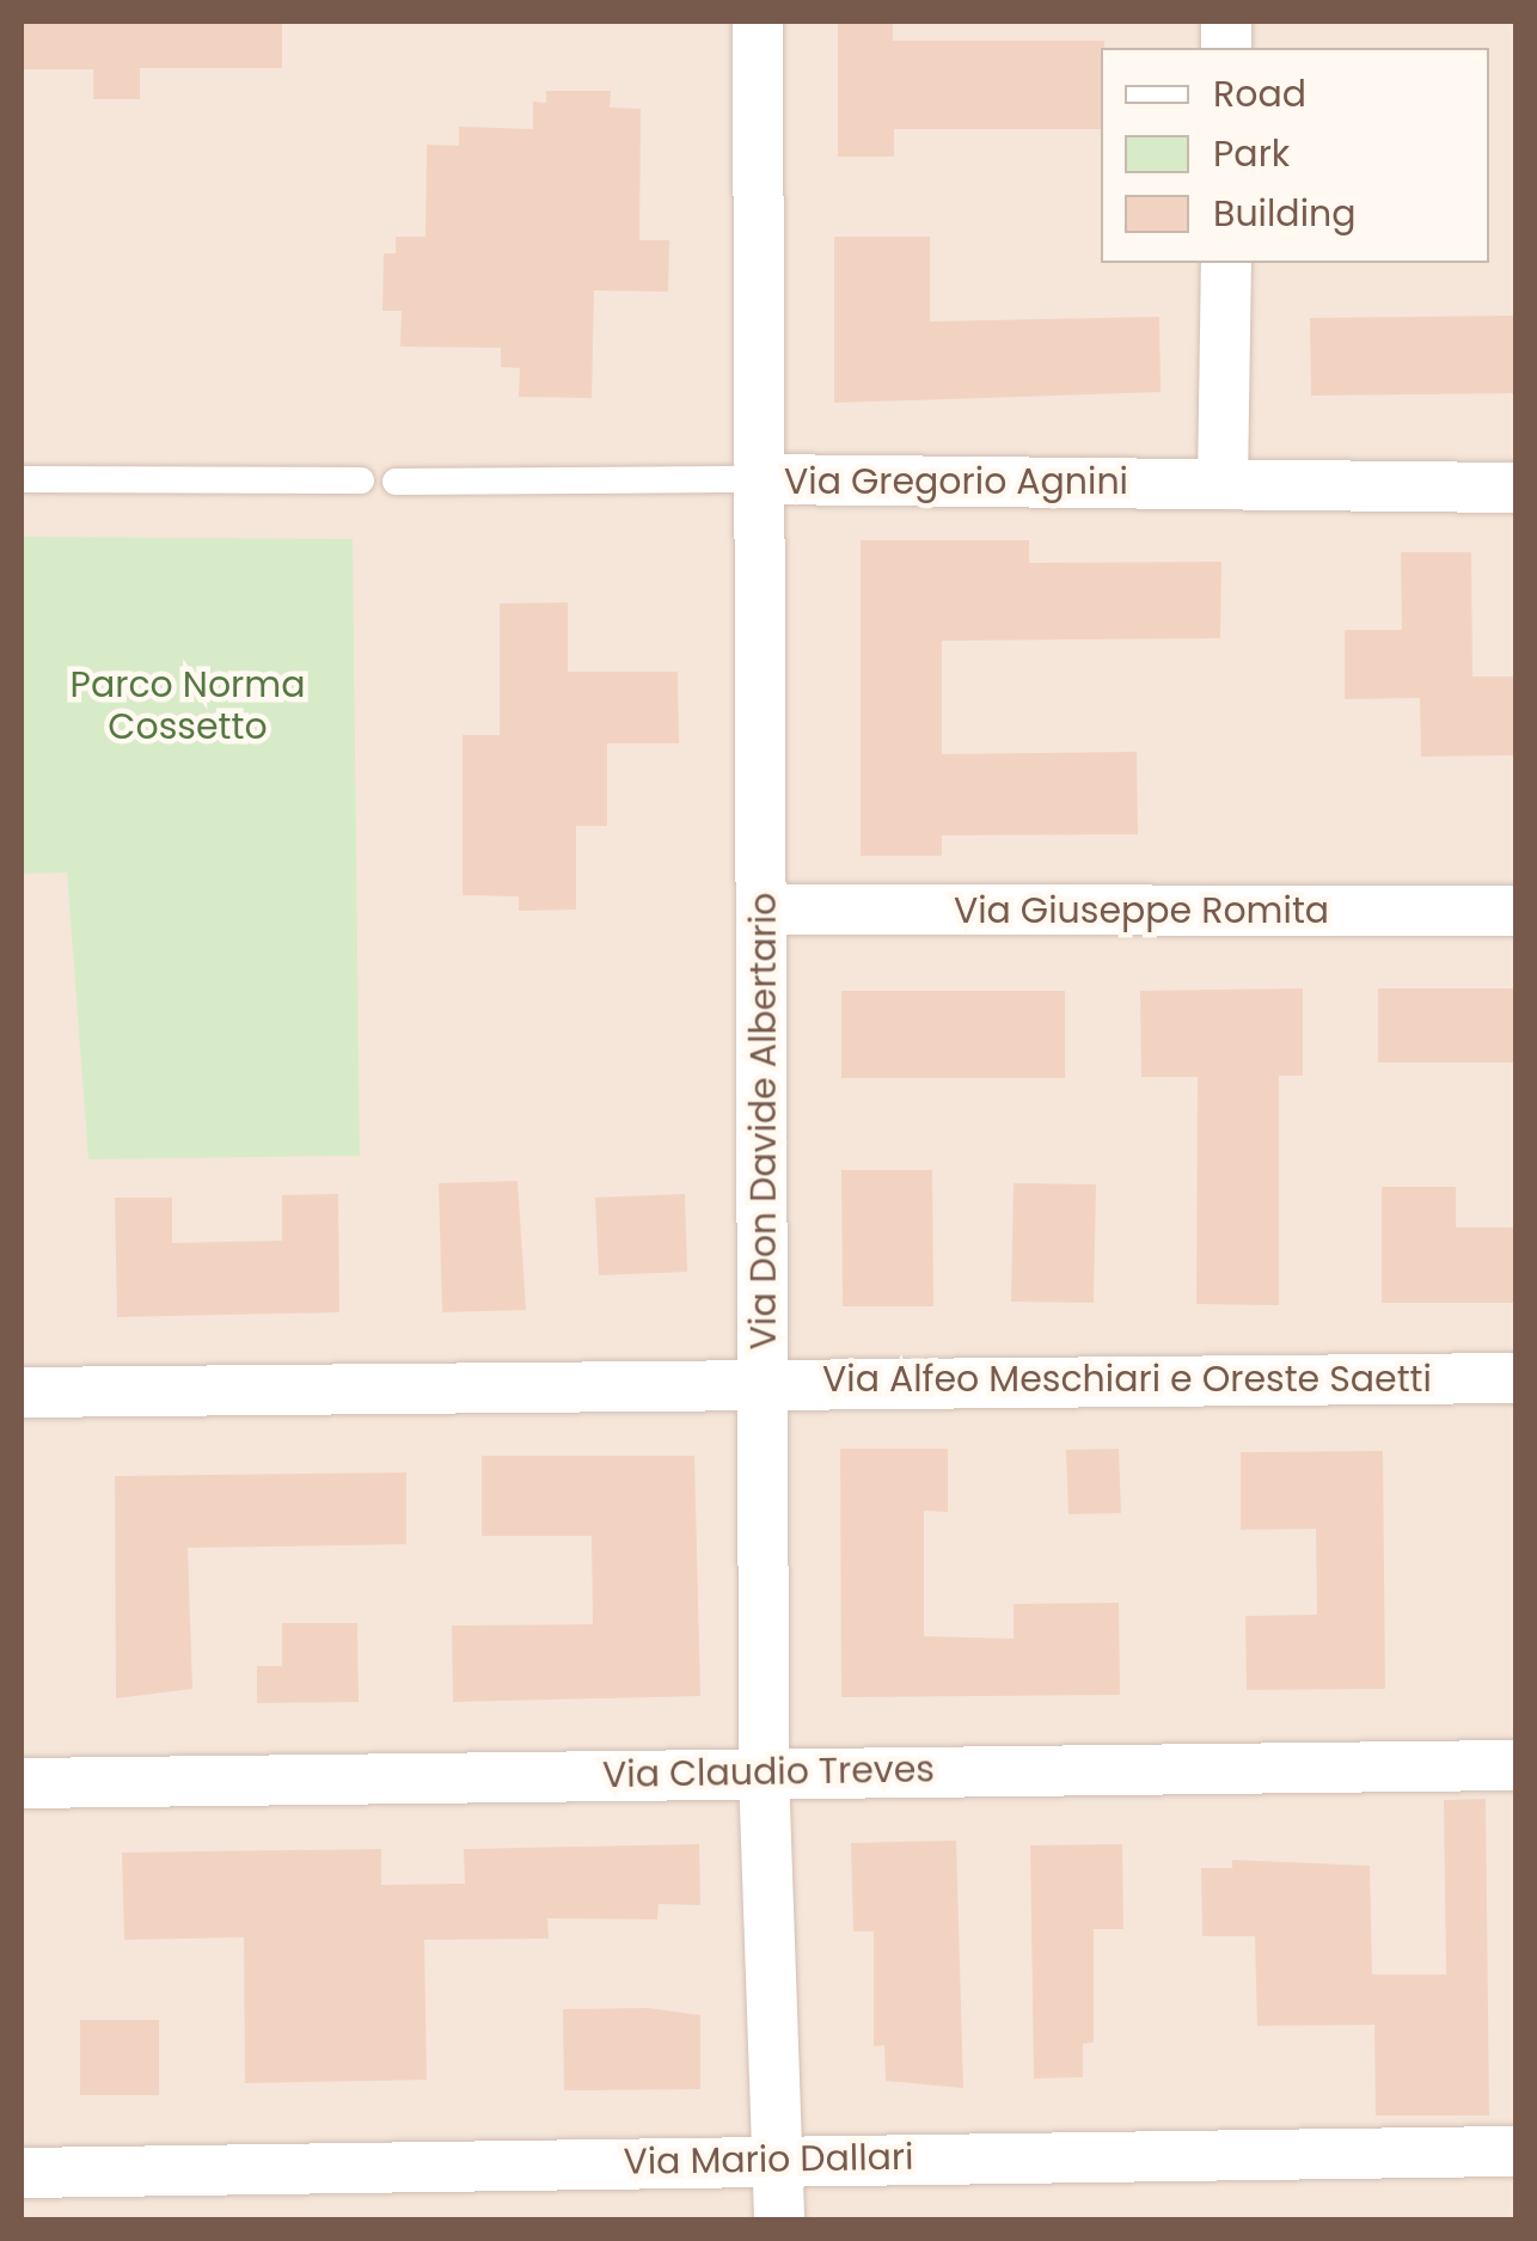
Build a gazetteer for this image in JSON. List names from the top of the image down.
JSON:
{
  "streets": {
    "street": [
      "Via Gregorio Agnini",
      "Via Giuseppe Romita",
      "Via Don Davide Albertario",
      "Via Alfeo Meschiari e Oreste Saetti",
      "Via Claudio Treves",
      "Via Mario Dallari"
    ]
  },
  "crossings": [
    ["Via Gregorio Agnini", "Via Don Davide Albertario"],
    ["Via Giuseppe Romita", "Via Don Davide Albertario"],
    ["Via Don Davide Albertario", "Via Alfeo Meschiari e Oreste Saetti"],
    ["Via Don Davide Albertario", "Via Claudio Treves"],
    ["Via Don Davide Albertario", "Via Mario Dallari"]
  ],
  "parks": ["Parco Norma Cossetto"],
  "legend": ["Road", "Park", "Building"]
}
